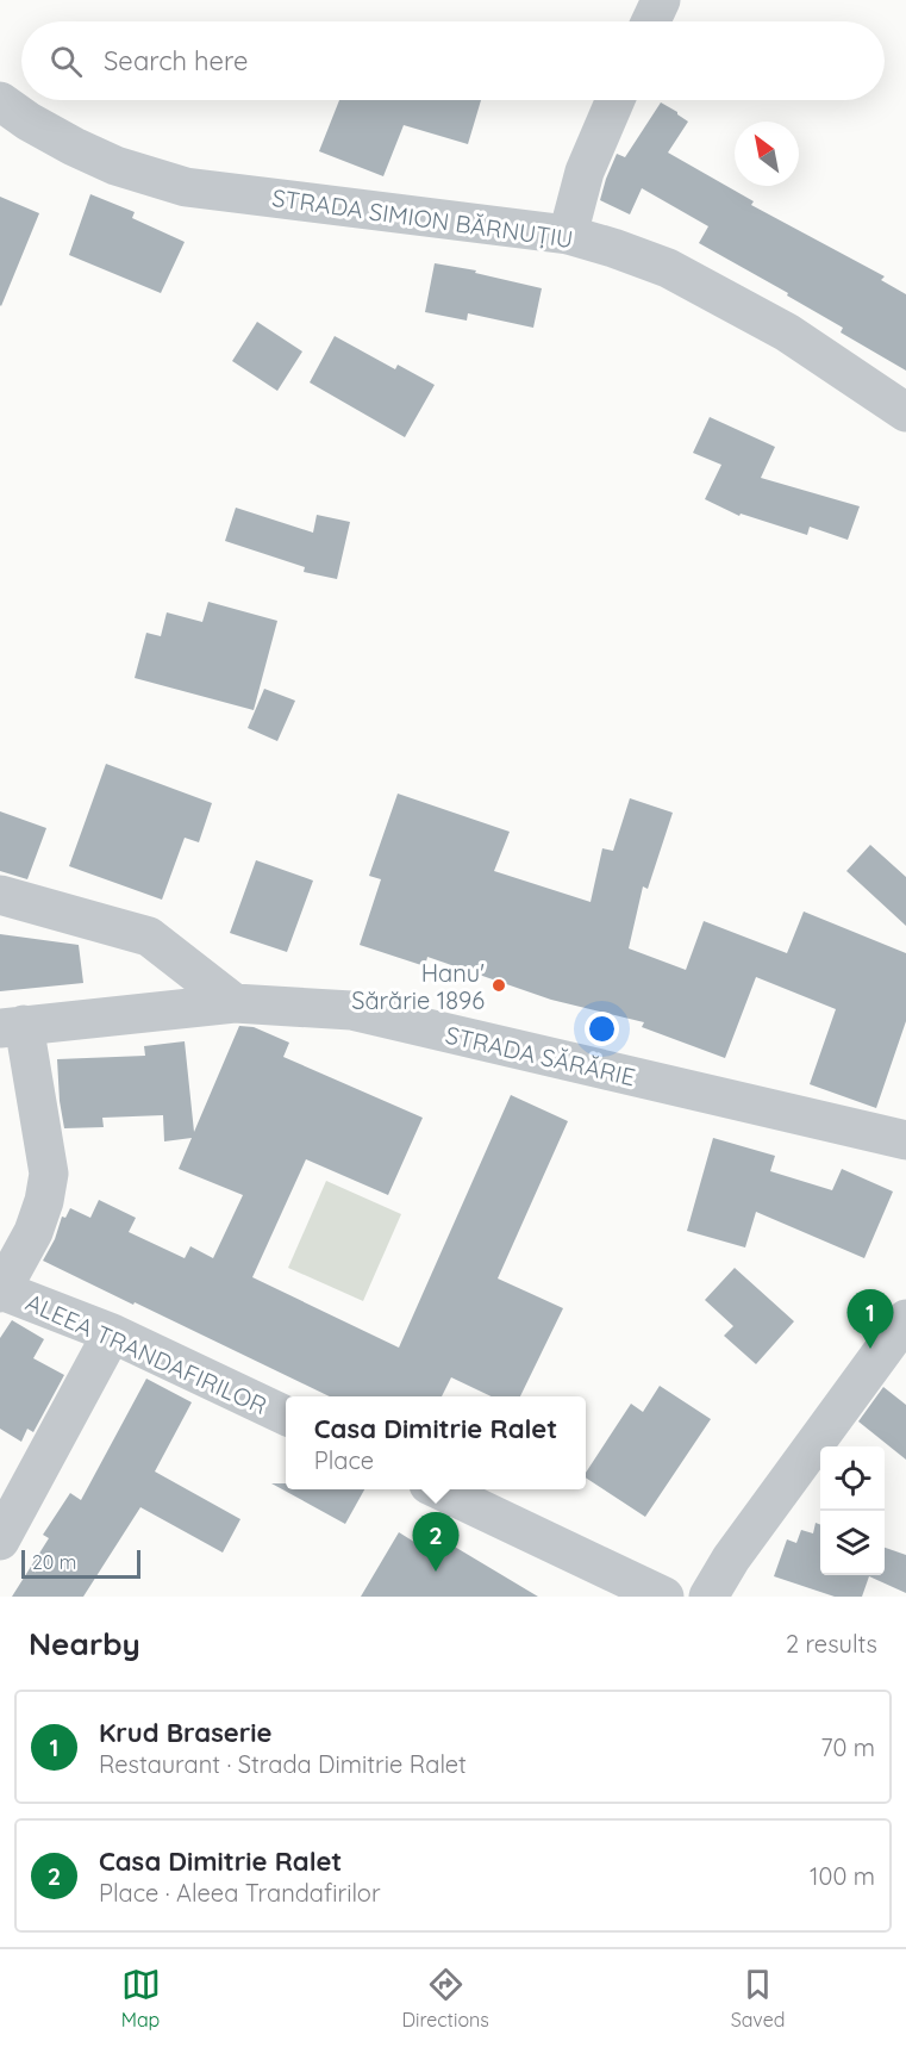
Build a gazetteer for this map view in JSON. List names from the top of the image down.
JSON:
{
  "streets": {
    "street": ["STRADA SIMION BĂRNUȚIU", "STRADA SĂRĂRIE", "ALEEA TRANDAFIRILOR"]
  },
  "places": ["Hanu' Sărărie 1896"],
  "scale_bar": "20 m",
  "north": "top left",
  "page": {
    "search": "Search here",
    "pins": ["1", "2"],
    "popup": ["Casa Dimitrie Ralet", "Place"],
    "scale": "20 m",
    "heading": ["Nearby", "2 results"],
    "list": [
      {
        "mark": "1",
        "name": "Krud Braserie",
        "note": "Restaurant · Strada Dimitrie Ralet",
        "value": "70 m"
      },
      {
        "mark": "2",
        "name": "Casa Dimitrie Ralet",
        "note": "Place · Aleea Trandafirilor",
        "value": "100 m"
      }
    ],
    "nav": ["Map", "Directions", "Saved"]
  }
}
